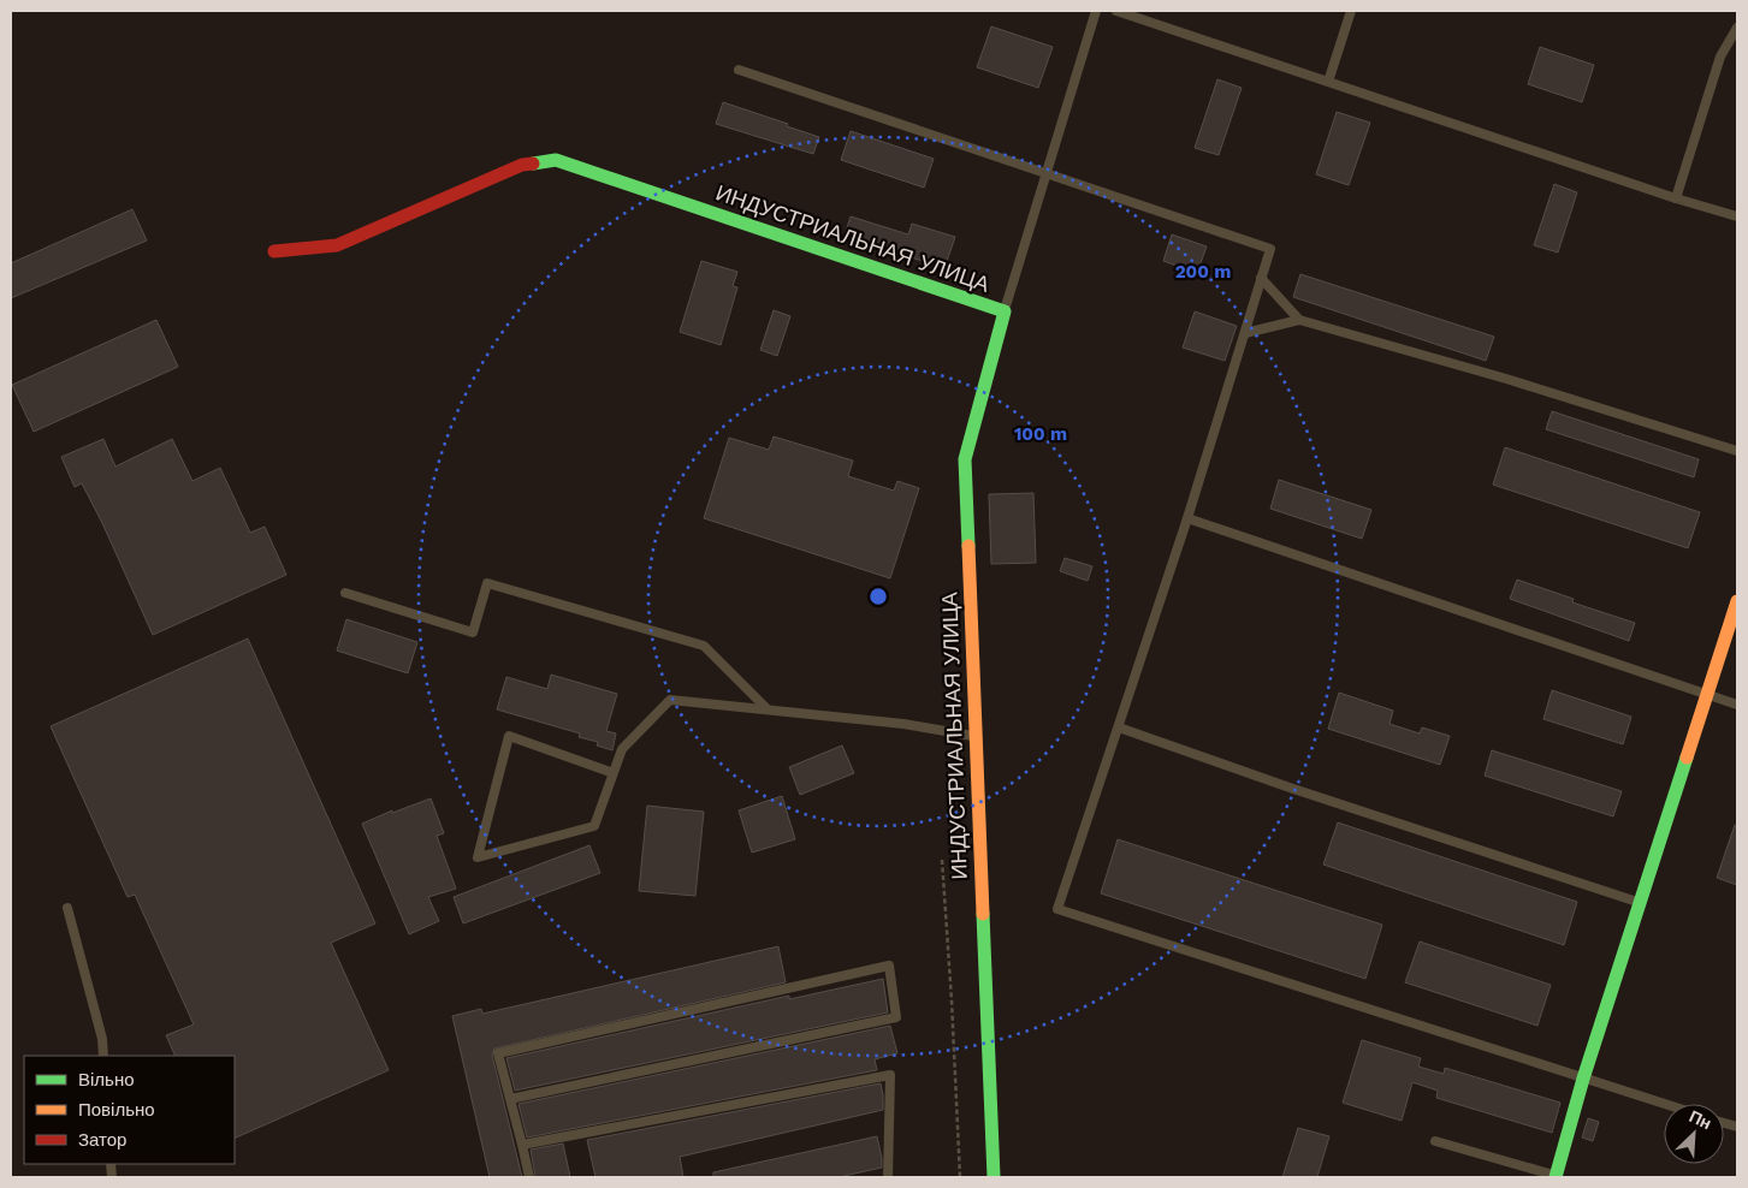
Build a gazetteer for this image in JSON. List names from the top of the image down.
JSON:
{
  "streets": {
    "street": ["ИНДУСТРИАЛЬНАЯ УЛИЦА"]
  },
  "legend": ["Вільно", "Повільно", "Затор"],
  "north": "top right",
  "rings": ["200 m", "100 m"]
}
